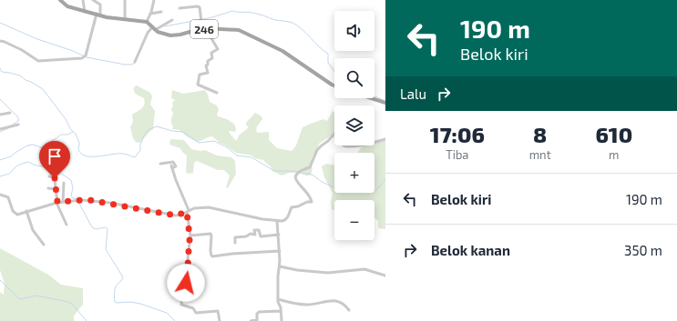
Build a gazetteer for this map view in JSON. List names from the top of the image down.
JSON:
{
  "streets": {
    "main road": ["246"]
  },
  "page": {
    "turn": ["190 m", "Belok kiri"],
    "map_buttons": ["+", "−"],
    "then": "Lalu",
    "eta": [
      "17:06",
      "Tiba",
      "8",
      "mnt",
      "610",
      "m"
    ],
    "list": [
      {
        "name": "Belok kiri",
        "value": "190 m"
      },
      {
        "name": "Belok kanan",
        "value": "350 m"
      }
    ]
  }
}
